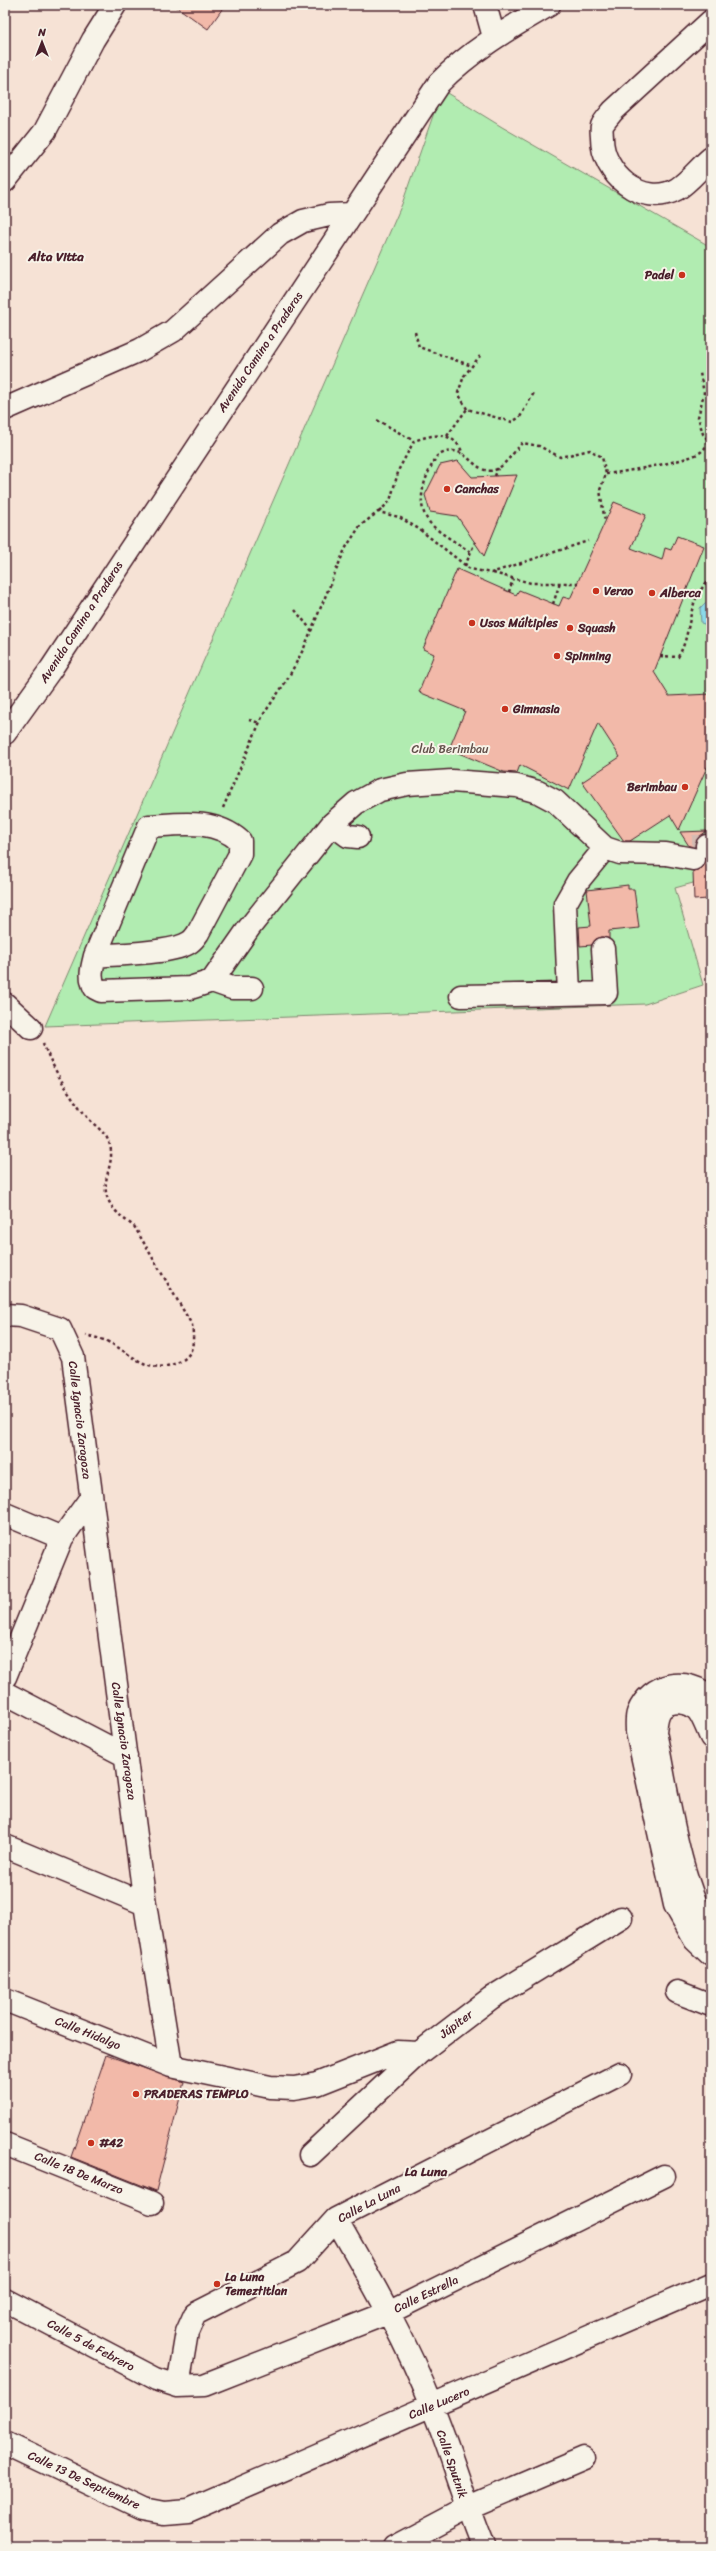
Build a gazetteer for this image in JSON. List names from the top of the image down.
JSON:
{
  "streets": {
    "street": [
      "Avenida Camino a Praderas",
      "Calle Ignacio Zaragoza",
      "Júpiter",
      "Calle Hidalgo",
      "Calle 18 De Marzo",
      "Calle La Luna",
      "Calle Estrella",
      "Calle 5 de Febrero",
      "Calle Lucero",
      "Calle Sputnik",
      "Calle 13 De Septiembre"
    ]
  },
  "crossings": [
    ["Calle Ignacio Zaragoza", "Calle Hidalgo"],
    ["Júpiter", "Calle Hidalgo"],
    ["Calle La Luna", "Calle Estrella"],
    ["Calle La Luna", "Calle 5 de Febrero"],
    ["Calle La Luna", "Calle Sputnik"],
    ["Calle Estrella", "Calle 5 de Febrero"],
    ["Calle Estrella", "Calle Sputnik"],
    ["Calle Lucero", "Calle Sputnik"],
    ["Calle Lucero", "Calle 13 De Septiembre"]
  ],
  "districts": ["Alta Vitta", "La Luna"],
  "parks": ["Club Berimbau"],
  "places": [
    "Padel",
    "Canchas",
    "Verao",
    "Alberca",
    "Usos Múltiples",
    "Squash",
    "Spinning",
    "Gimnasia",
    "Berimbau",
    "PRADERAS TEMPLO",
    "#42",
    "La Luna Temeztitlan"
  ],
  "north": "top"
}
